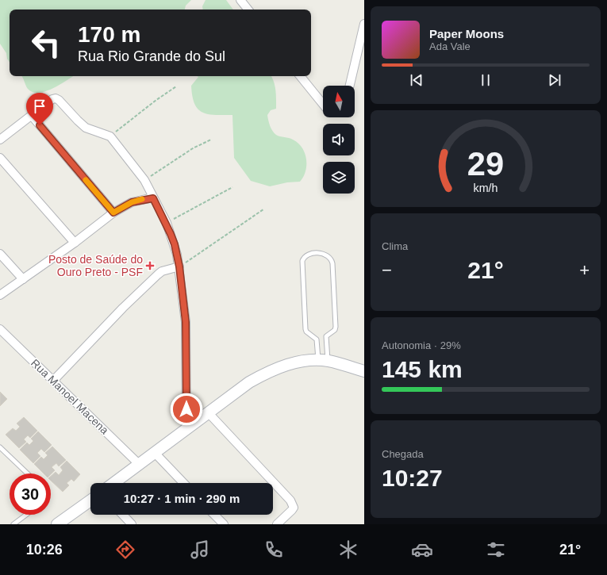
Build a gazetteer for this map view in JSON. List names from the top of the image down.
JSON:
{
  "streets": {
    "street": ["Rua Manoel Macena"]
  },
  "places": {
    "health": ["Posto de Saúde do Ouro Preto - PSF"]
  },
  "north": "top",
  "page": {
    "turn": ["170 m", "Rua Rio Grande do Sul"],
    "song": ["Paper Moons", "Ada Vale"],
    "tile": [
      "Clima",
      ["Autonomia · 29%", "145 km"],
      ["Chegada", "10:27"]
    ],
    "heat": ["−", "21°", "+"],
    "limit": "30",
    "trip": "10:27 · 1 min · 290 m",
    "tabs": ["10:26", "21°"],
    "gauge": ["29", "km/h"]
  }
}
